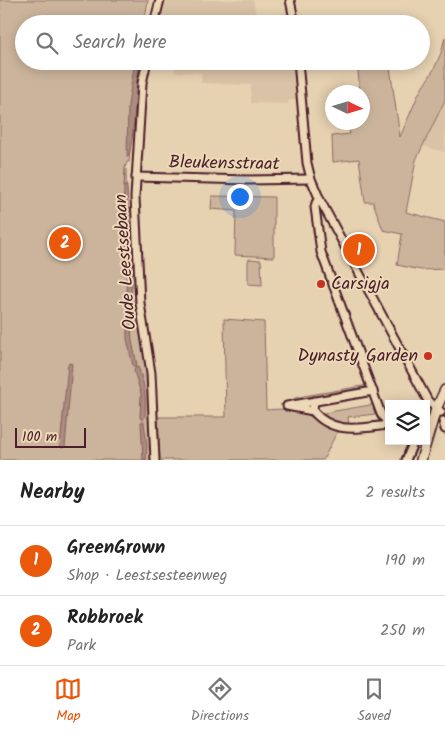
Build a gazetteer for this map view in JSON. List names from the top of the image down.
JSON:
{
  "streets": {
    "street": ["Bleukensstraat", "Oude Leestsebaan"]
  },
  "crossings": [
    ["Bleukensstraat", "Oude Leestsebaan"]
  ],
  "places": ["Carsigja", "Dynasty Garden"],
  "scale_bar": "100 m",
  "north": "right",
  "page": {
    "search": "Search here",
    "pins": ["2", "1"],
    "scale": "100 m",
    "heading": ["Nearby", "2 results"],
    "list": [
      {
        "mark": "1",
        "name": "GreenGrown",
        "note": "Shop · Leestsesteenweg",
        "value": "190 m"
      },
      {
        "mark": "2",
        "name": "Robbroek",
        "note": "Park",
        "value": "250 m"
      }
    ],
    "nav": ["Map", "Directions", "Saved"]
  }
}
